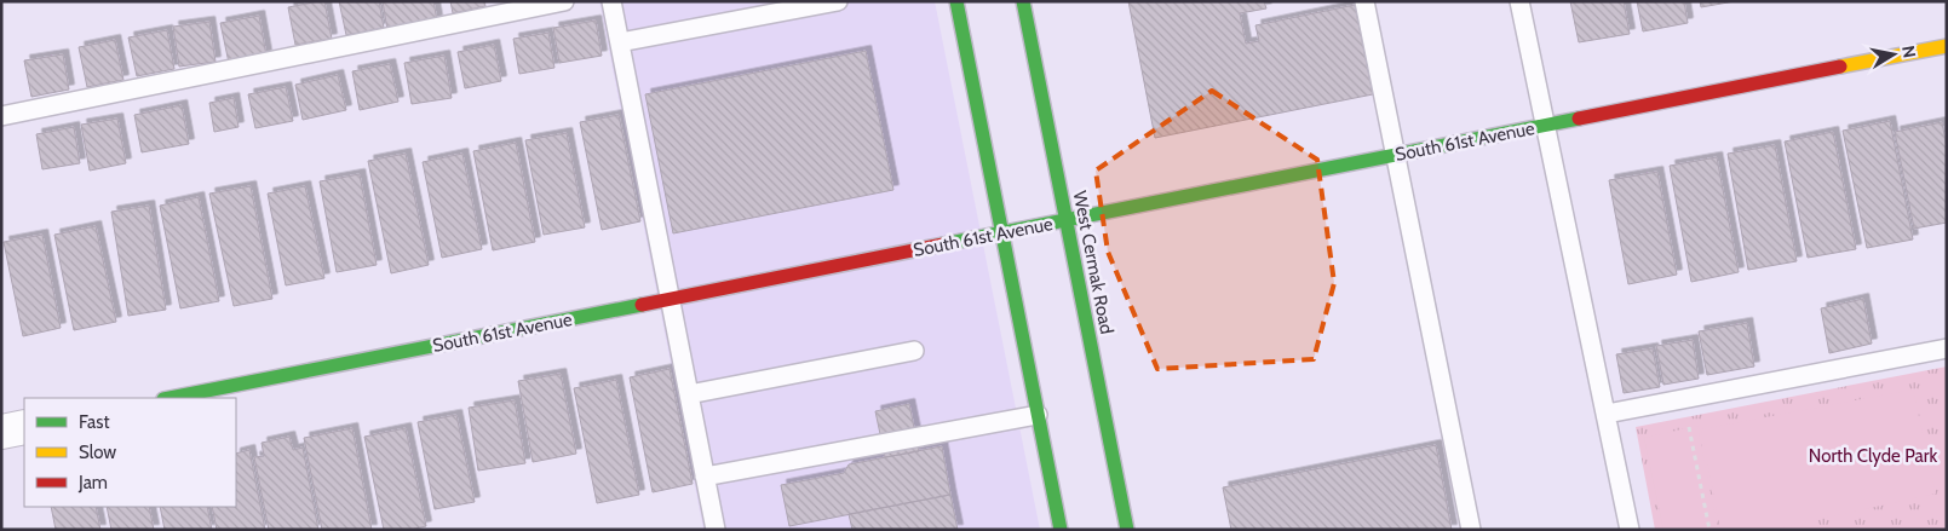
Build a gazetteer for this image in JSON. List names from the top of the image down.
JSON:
{
  "streets": {
    "street": ["South 61st Avenue", "West Cermak Road"]
  },
  "crossings": [
    ["South 61st Avenue", "West Cermak Road"]
  ],
  "parks": ["North Clyde Park"],
  "legend": ["Fast", "Slow", "Jam"],
  "north": "right"
}
